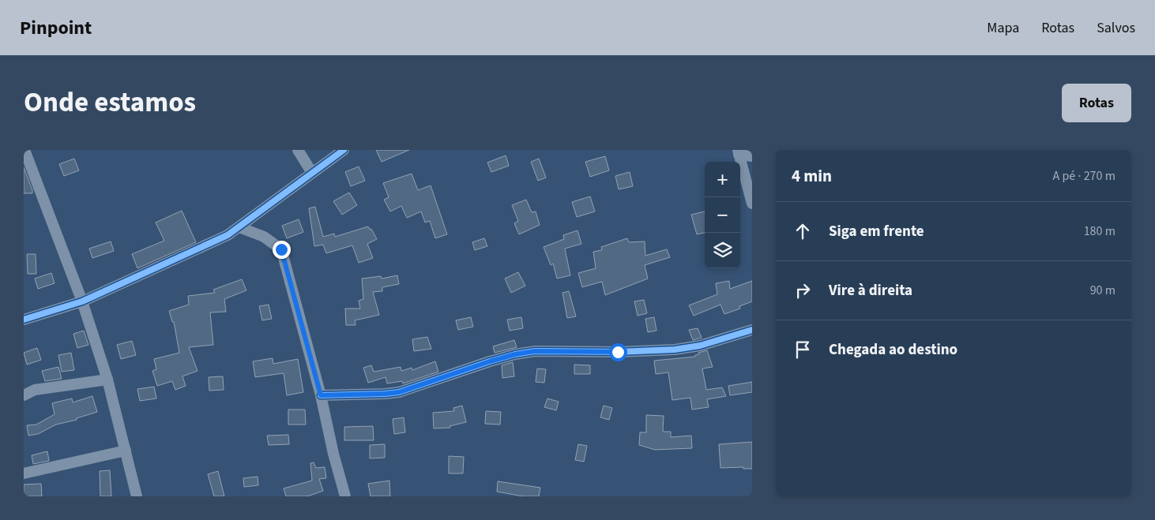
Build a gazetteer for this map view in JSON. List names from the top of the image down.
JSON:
{
  "page": {
    "header": "Pinpoint",
    "nav": ["Mapa", "Rotas", "Salvos"],
    "title": "Onde estamos",
    "buttons": "Rotas",
    "heading": ["4 min", "A pé · 270 m"],
    "map_buttons": ["+", "−"],
    "list": [
      ["Siga em frente", "180 m"],
      ["Vire à direita", "90 m"],
      "Chegada ao destino"
    ]
  }
}
